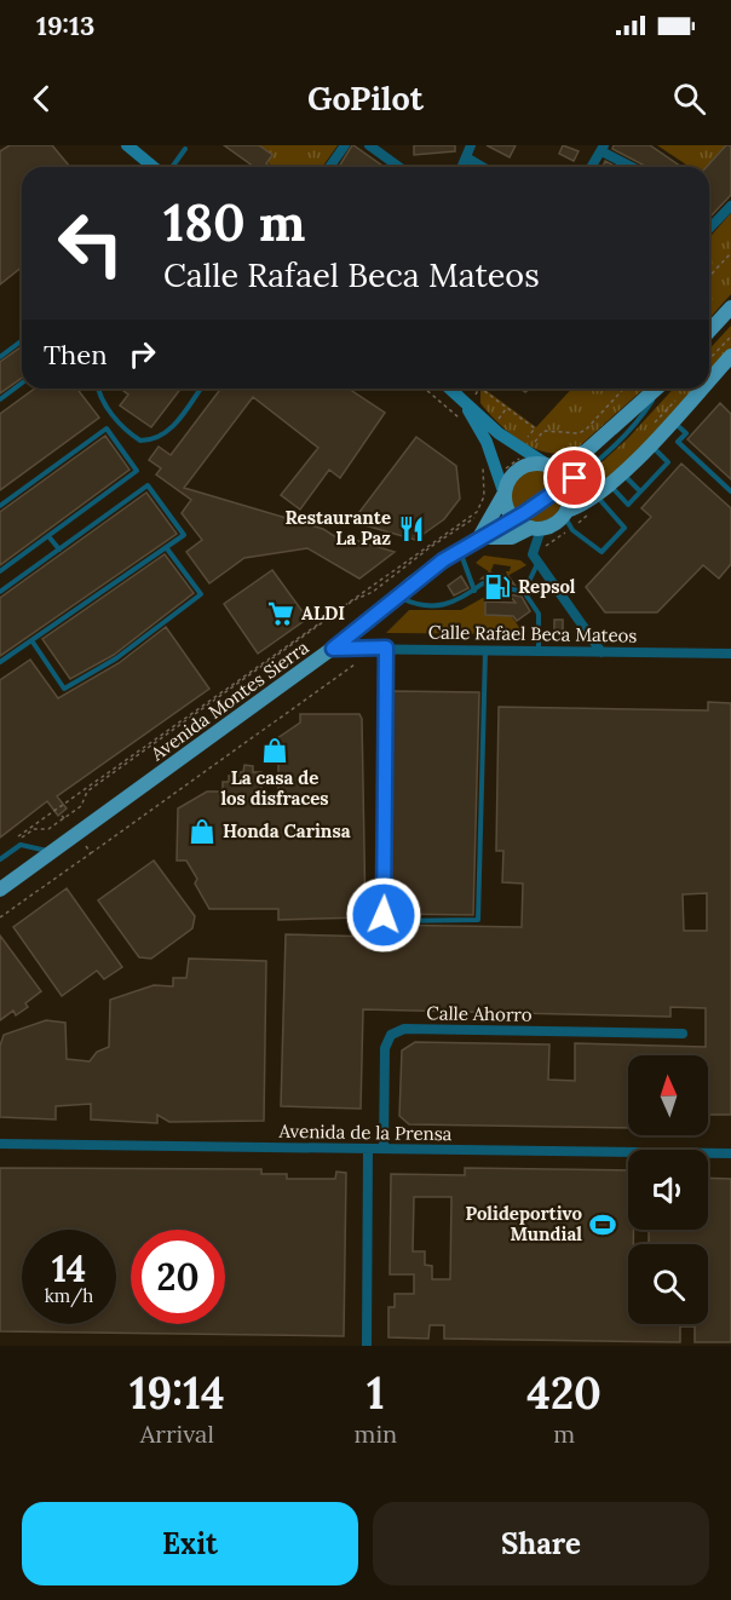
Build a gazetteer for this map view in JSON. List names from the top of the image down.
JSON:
{
  "streets": {
    "main road": ["Avenida Montes Sierra"],
    "street": ["Calle Rafael Beca Mateos", "Calle Ahorro", "Avenida de la Prensa"]
  },
  "crossings": [
    ["Calle Rafael Beca Mateos", "Avenida Montes Sierra"],
    ["Calle Ahorro", "Avenida de la Prensa"]
  ],
  "places": {
    "restaurant": ["Restaurante La Paz"],
    "fuel station": ["Repsol"],
    "supermarket": ["ALDI"],
    "shop": ["La casa de los disfraces", "Honda Carinsa"],
    "sports": ["Polideportivo Mundial"]
  },
  "north": "top",
  "page": {
    "status": "19:13",
    "header": "GoPilot",
    "turn": ["180 m", "Calle Rafael Beca Mateos"],
    "then": "Then",
    "speed": "14 km/h",
    "limit": "20",
    "eta": [
      "19:14",
      "Arrival",
      "1",
      "min",
      "420",
      "m"
    ],
    "buttons": ["Exit", "Share"]
  }
}
